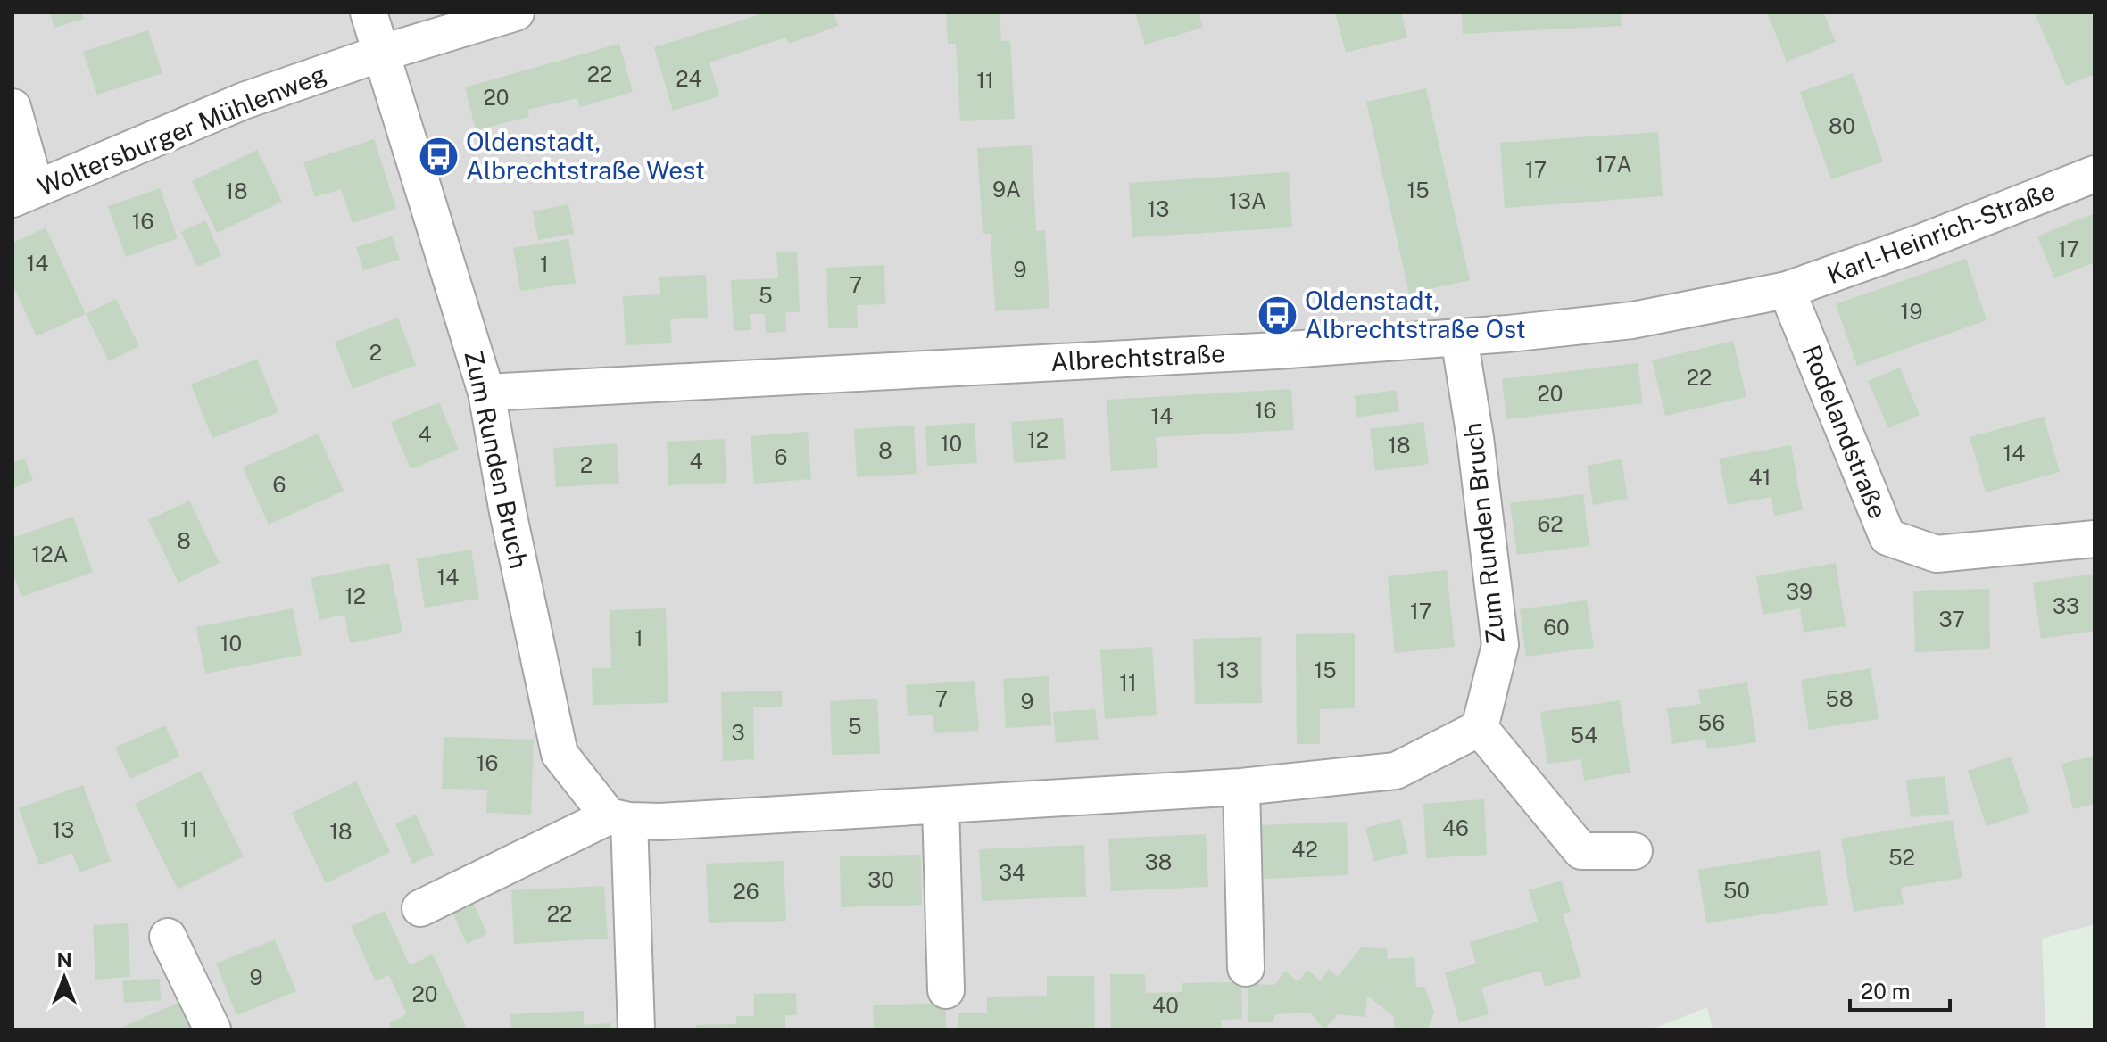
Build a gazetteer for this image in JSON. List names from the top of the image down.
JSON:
{
  "streets": {
    "street": [
      "Woltersburger Mühlenweg",
      "Karl-Heinrich-Straße",
      "Albrechtstraße",
      "Rodelandstraße",
      "Zum Runden Bruch"
    ]
  },
  "crossings": [
    ["Woltersburger Mühlenweg", "Zum Runden Bruch"],
    ["Karl-Heinrich-Straße", "Albrechtstraße"],
    ["Karl-Heinrich-Straße", "Rodelandstraße"],
    ["Albrechtstraße", "Rodelandstraße"],
    ["Albrechtstraße", "Zum Runden Bruch"]
  ],
  "places": {
    "bus stop": ["Oldenstadt, Albrechtstraße West", "Oldenstadt, Albrechtstraße Ost"]
  },
  "house_numbers": [
    "22",
    "24",
    "11",
    "20",
    "80",
    "17A",
    "17",
    "9A",
    "15",
    "18",
    "13A",
    "13",
    "16",
    "17",
    "14",
    "1",
    "9",
    "7",
    "5",
    "19",
    "2",
    "22",
    "20",
    "16",
    "14",
    "4",
    "12",
    "10",
    "18",
    "8",
    "14",
    "6",
    "4",
    "2",
    "41",
    "6",
    "62",
    "8",
    "12A",
    "14",
    "39",
    "12",
    "33",
    "17",
    "37",
    "60",
    "1",
    "10",
    "13",
    "15",
    "11",
    "7",
    "58",
    "9",
    "56",
    "5",
    "3",
    "54",
    "16",
    "46",
    "11",
    "13",
    "18",
    "42",
    "52",
    "38",
    "34",
    "30",
    "50",
    "26",
    "22",
    "9",
    "20",
    "40"
  ],
  "scale_bar": "20 m",
  "north": "top"
}
